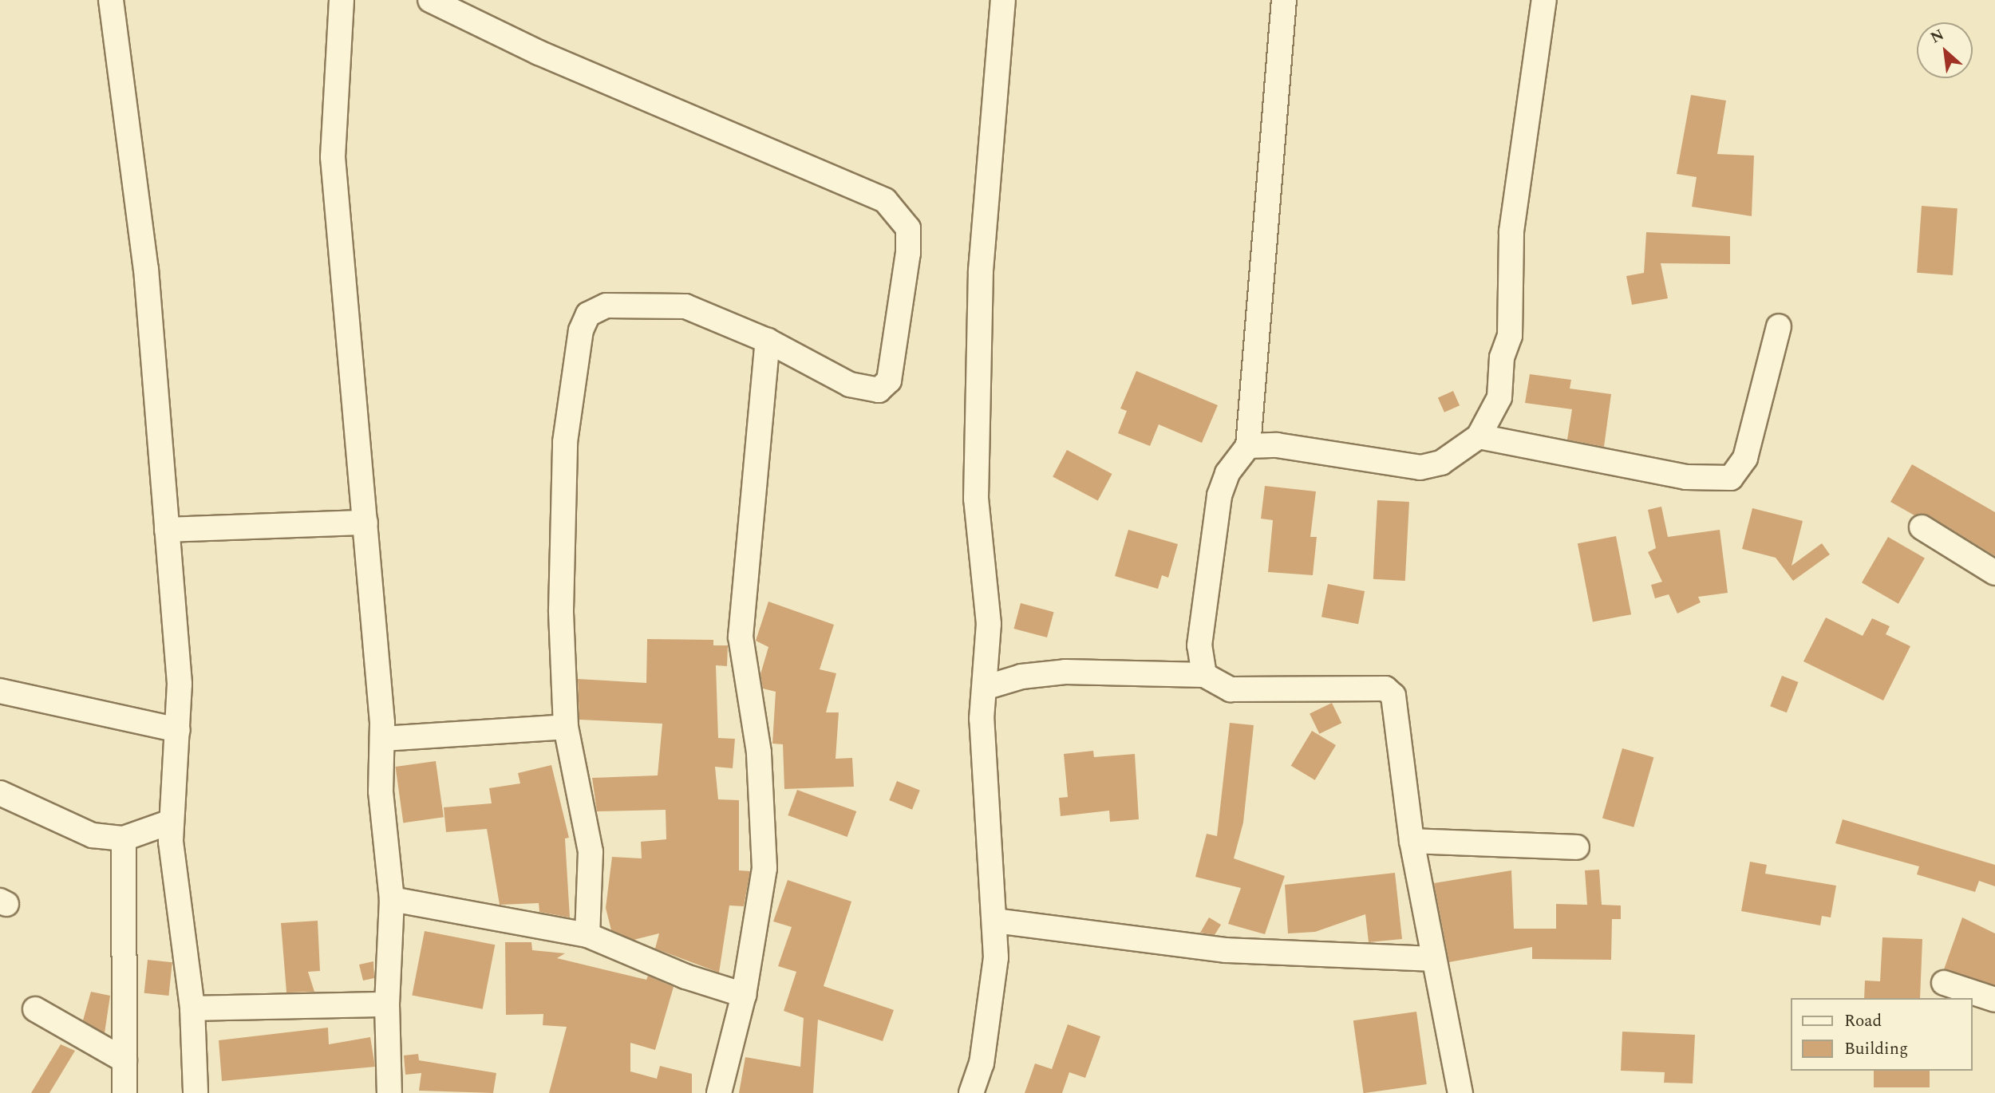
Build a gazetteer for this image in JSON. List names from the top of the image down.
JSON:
{
  "legend": ["Road", "Building"],
  "north": "top left"
}
